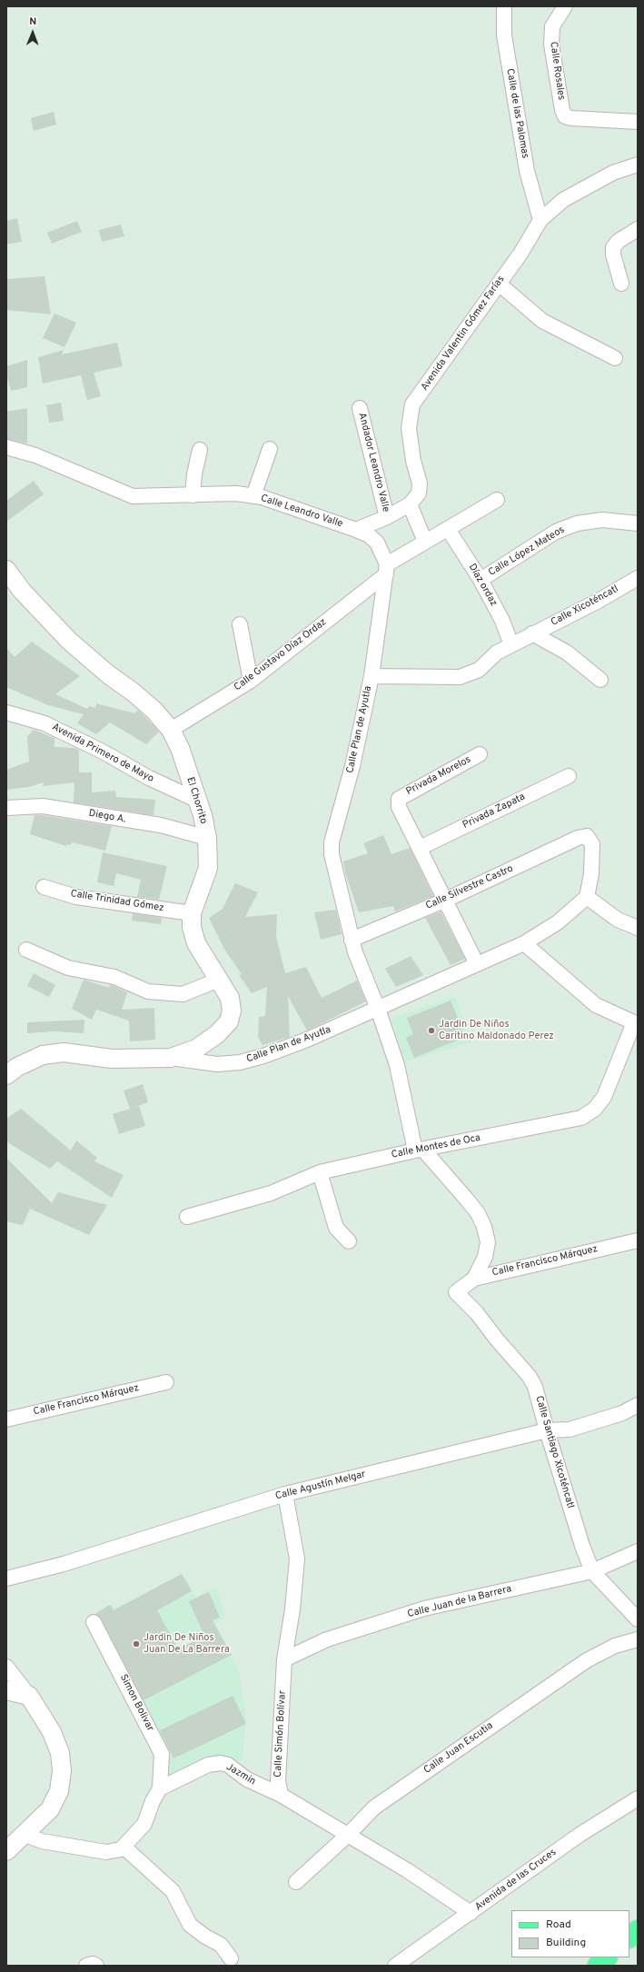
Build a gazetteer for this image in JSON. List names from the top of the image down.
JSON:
{
  "streets": {
    "street": [
      "Calle Rosales",
      "Calle de las Palomas",
      "Avenida Valentin Gómez Farías",
      "Andador Leandro Valle",
      "Calle Leandro Valle",
      "Calle López Mateos",
      "Díaz ordaz",
      "Calle Xicoténcatl",
      "Calle Gustavo Díaz Ordaz",
      "Calle Plan de Ayutla",
      "Avenida Primero de Mayo",
      "Privada Morelos",
      "El Chorrito",
      "Privada Zapata",
      "Diego A.",
      "Calle Silvestre Castro",
      "Calle Trinidad Gómez",
      "Calle Montes de Oca",
      "Calle Francisco Márquez",
      "Calle Santiago Xicoténcatl",
      "Calle Agustín Melgar",
      "Calle Juan de la Barrera",
      "Simon Bolivar",
      "Calle Simón Bolívar",
      "Calle Juan Escutia",
      "Jazmin",
      "Avenida de las Cruces"
    ]
  },
  "crossings": [
    ["Calle de las Palomas", "Avenida Valentin Gómez Farías"],
    ["Avenida Valentin Gómez Farías", "Andador Leandro Valle"],
    ["Avenida Valentin Gómez Farías", "Calle Leandro Valle"],
    ["Calle Leandro Valle", "Calle Gustavo Díaz Ordaz"],
    ["Calle López Mateos", "Díaz ordaz"],
    ["Díaz ordaz", "Calle Gustavo Díaz Ordaz"],
    ["Díaz ordaz", "Calle Plan de Ayutla"],
    ["Calle Xicoténcatl", "Calle Plan de Ayutla"],
    ["Calle Gustavo Díaz Ordaz", "El Chorrito"],
    ["Calle Plan de Ayutla", "El Chorrito"],
    ["Calle Plan de Ayutla", "Calle Silvestre Castro"],
    ["Calle Plan de Ayutla", "Calle Montes de Oca"],
    ["Calle Plan de Ayutla", "Calle Francisco Márquez"],
    ["Avenida Primero de Mayo", "El Chorrito"],
    ["Privada Morelos", "Privada Zapata"],
    ["El Chorrito", "Diego A."],
    ["El Chorrito", "Calle Trinidad Gómez"],
    ["Calle Francisco Márquez", "Calle Santiago Xicoténcatl"],
    ["Calle Santiago Xicoténcatl", "Calle Agustín Melgar"],
    ["Calle Santiago Xicoténcatl", "Calle Juan de la Barrera"],
    ["Calle Agustín Melgar", "Calle Simón Bolívar"],
    ["Calle Juan de la Barrera", "Calle Simón Bolívar"],
    ["Simon Bolivar", "Jazmin"],
    ["Calle Simón Bolívar", "Jazmin"]
  ],
  "places": ["Jardin De Niños Caritino Maldonado Perez", "Jardin De Niños Juan De La Barrera"],
  "legend": ["Road", "Building"],
  "north": "top"
}
